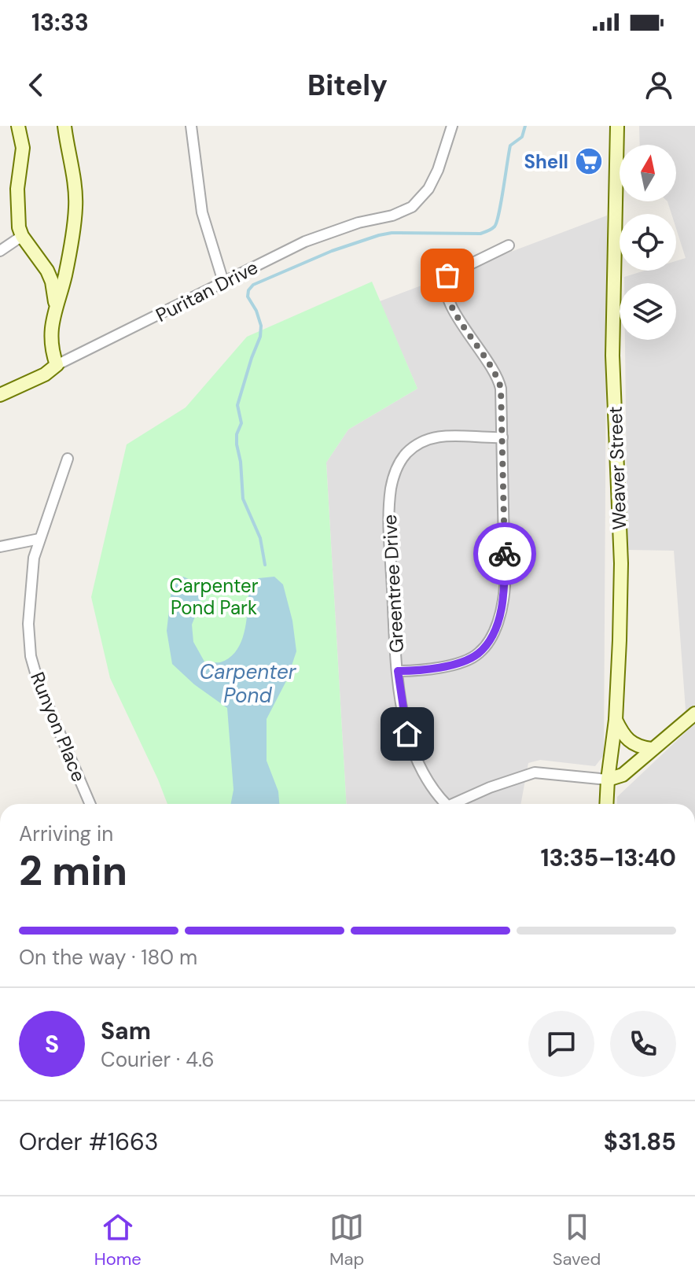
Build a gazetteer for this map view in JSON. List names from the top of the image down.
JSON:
{
  "streets": {
    "main road": ["Puritan Drive", "Weaver Street"],
    "street": ["Greentree Drive", "Runyon Place"]
  },
  "water": ["Carpenter Pond"],
  "parks": ["Carpenter Pond Park"],
  "places": {
    "supermarket": ["Shell"]
  },
  "north": "top",
  "page": {
    "status": "13:33",
    "header": "Bitely",
    "heading": ["2 min", "Arriving in", "13:35–13:40"],
    "panel": [
      "Sam",
      "Courier · 4.6",
      "Order #1663",
      "$31.85"
    ],
    "bar": "On the way · 180 m",
    "round": "S",
    "tabs": ["Home", "Map", "Saved"]
  }
}
